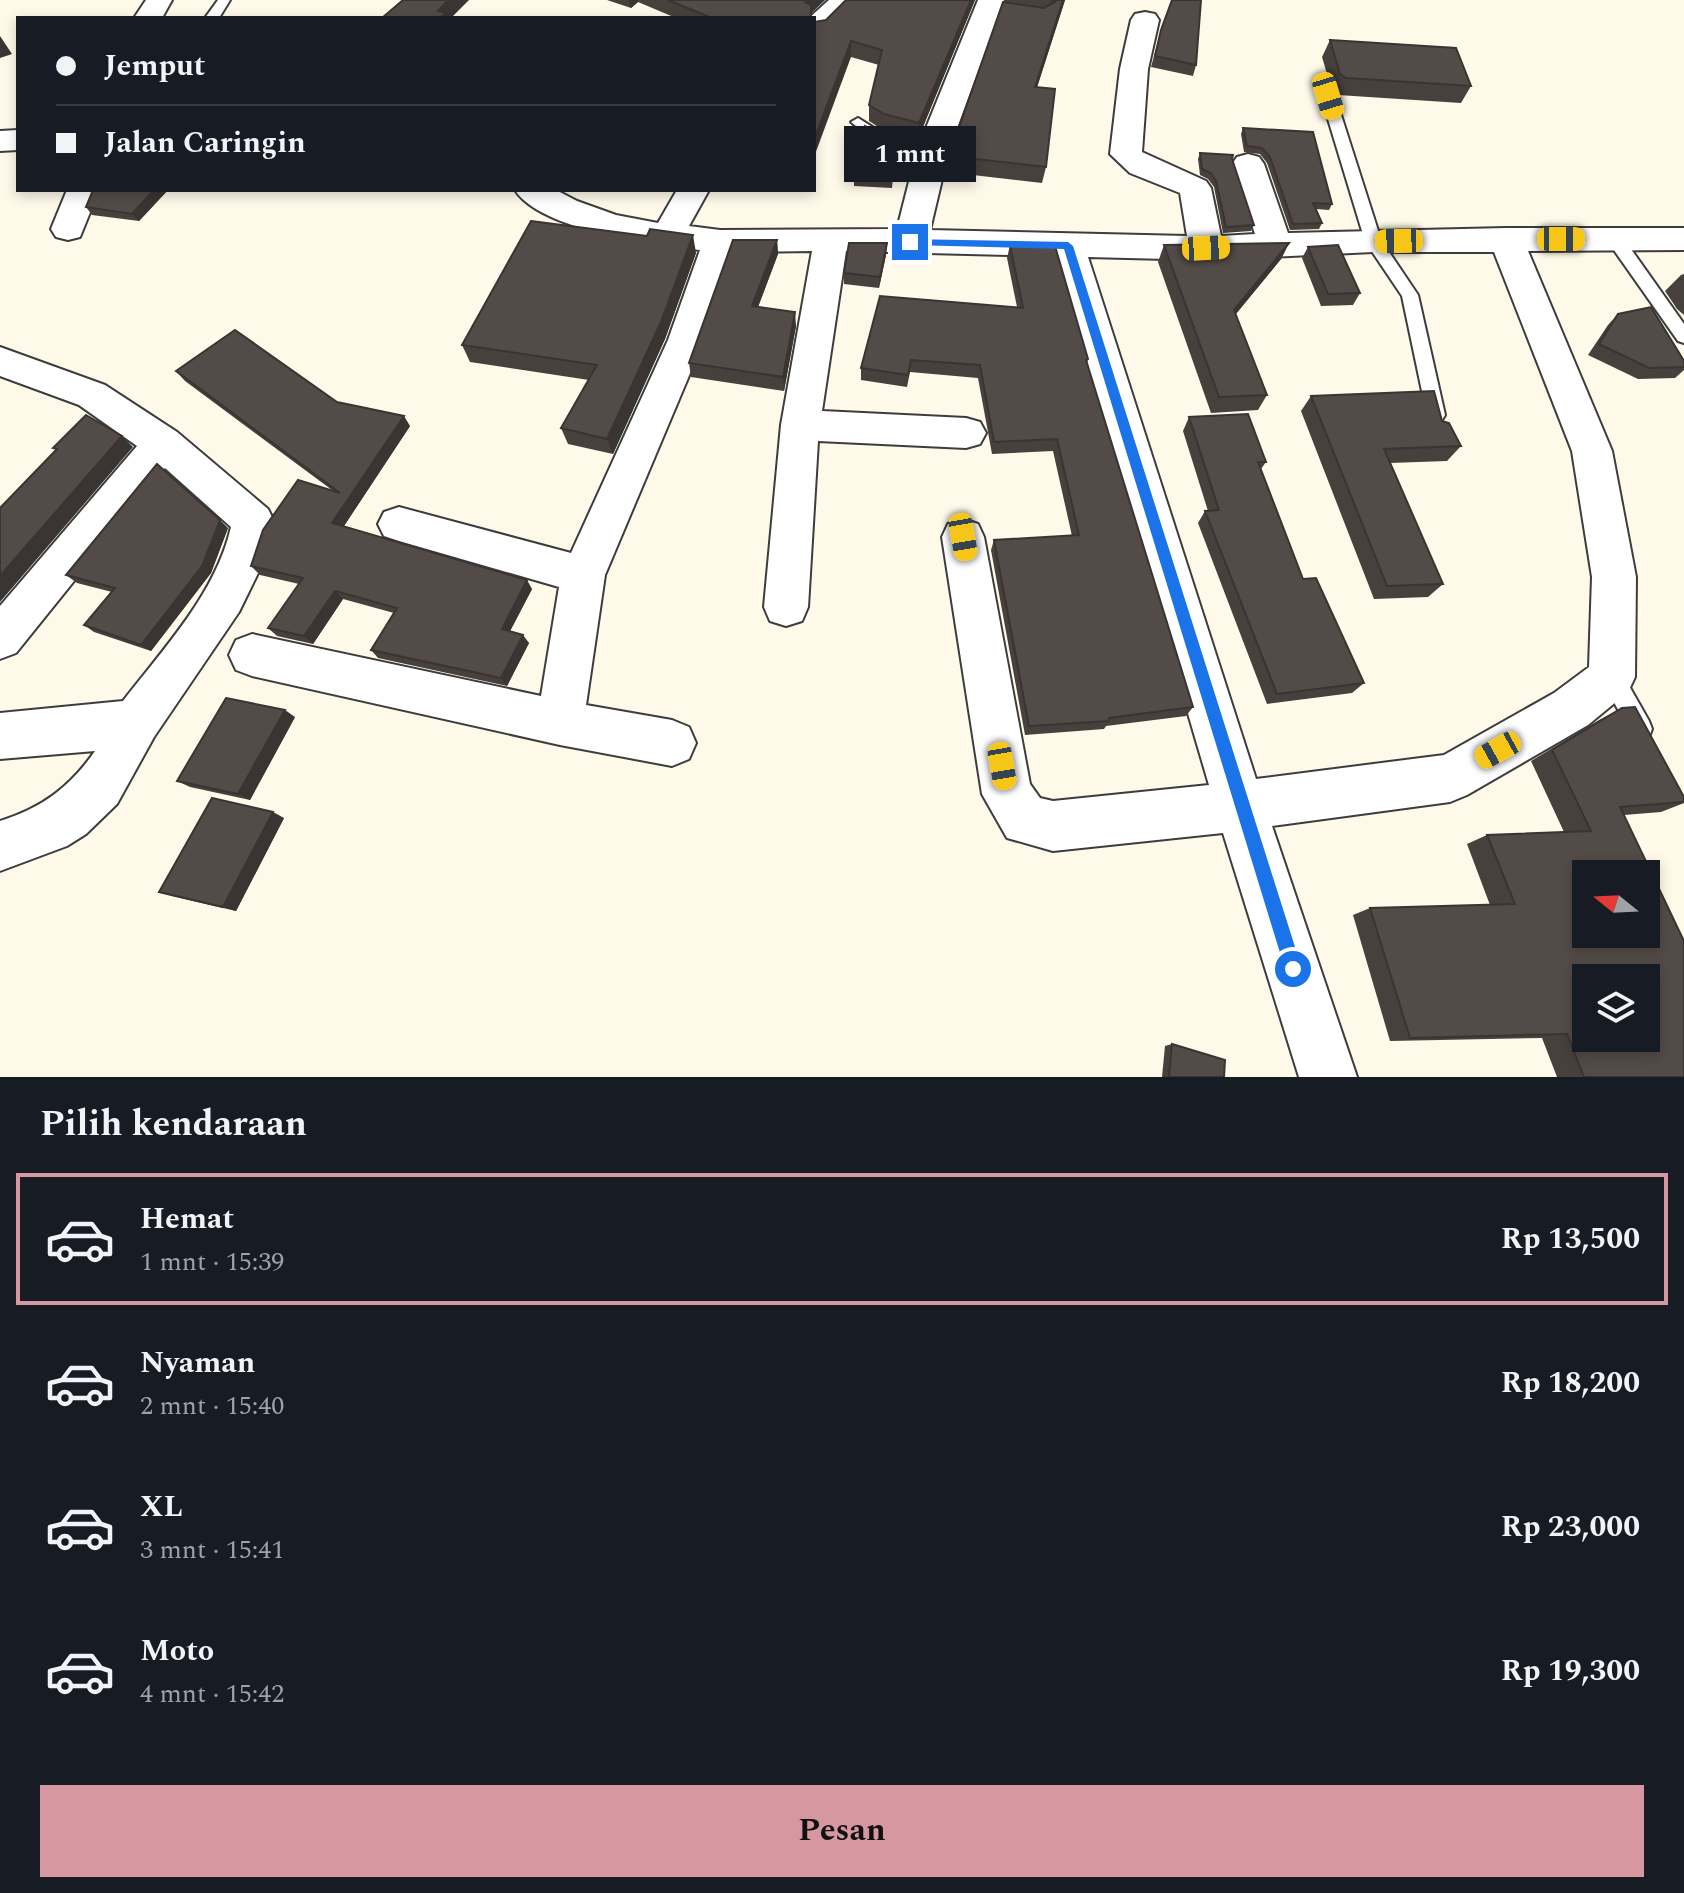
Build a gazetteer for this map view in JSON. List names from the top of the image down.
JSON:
{
  "north": "left",
  "page": {
    "banner": ["Jemput", "Jalan Caringin"],
    "bubble": "1 mnt",
    "heading": "Pilih kendaraan",
    "list": [
      {
        "name": "Hemat",
        "note": "1 mnt · 15:39",
        "value": "Rp 13,500"
      },
      {
        "name": "Nyaman",
        "note": "2 mnt · 15:40",
        "value": "Rp 18,200"
      },
      {
        "name": "XL",
        "note": "3 mnt · 15:41",
        "value": "Rp 23,000"
      },
      {
        "name": "Moto",
        "note": "4 mnt · 15:42",
        "value": "Rp 19,300"
      }
    ],
    "buttons": "Pesan"
  }
}
